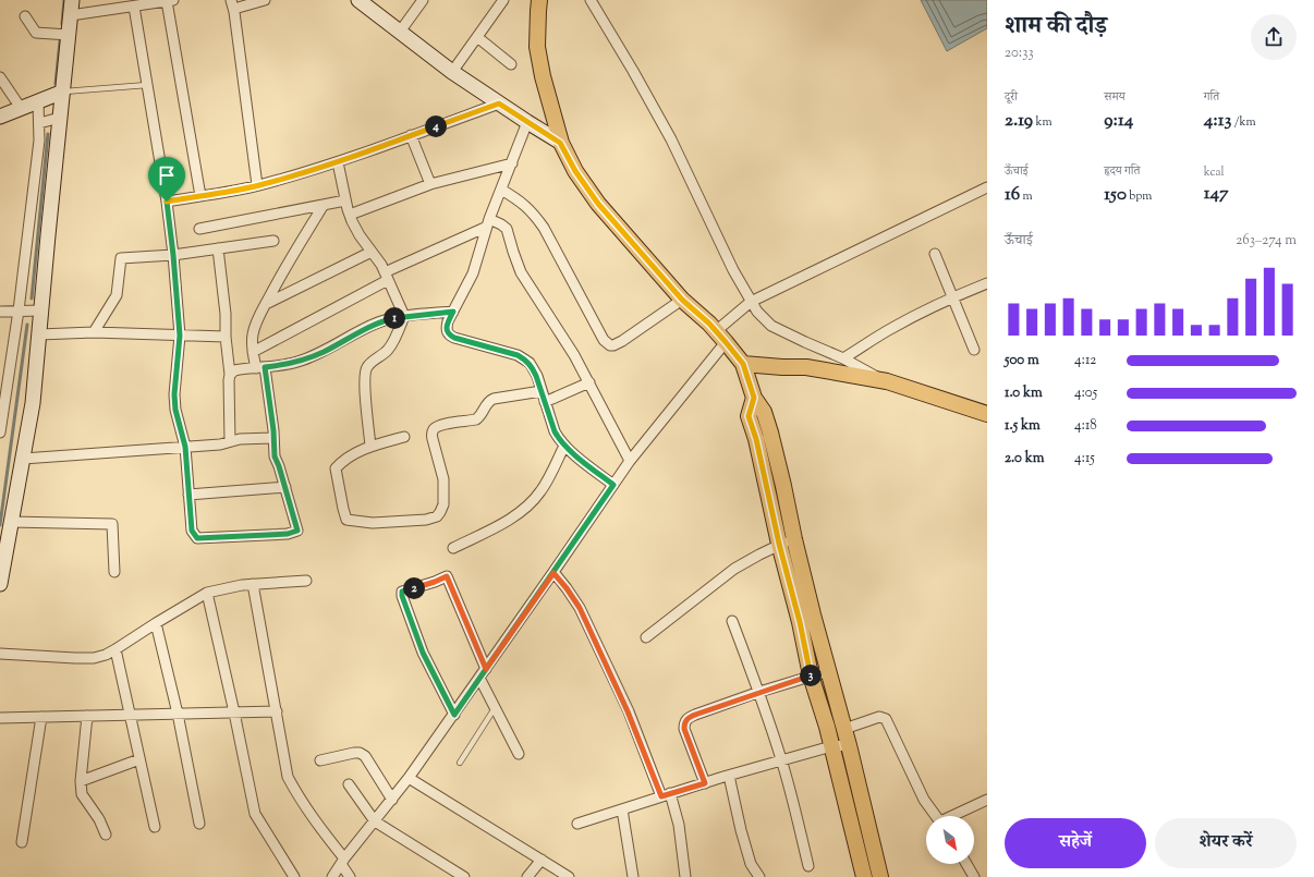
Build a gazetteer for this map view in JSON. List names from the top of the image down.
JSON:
{
  "north": "bottom right",
  "page": {
    "heading": ["शाम की दौड़", "20:33"],
    "stats": [
      ["दूरी", "2.19 km"],
      ["समय", "9:14"],
      ["गति", "4:13 /km"],
      ["ऊँचाई", "16 m"],
      ["हृदय गति", "150 bpm"],
      ["kcal", "147"]
    ],
    "pins": [
      "4",
      "1",
      "2",
      "3"
    ],
    "chart": ["ऊँचाई", "263–274 m"],
    "list": [
      {
        "name": "500 m",
        "note": "4:12"
      },
      {
        "name": "1.0 km",
        "note": "4:05"
      },
      {
        "name": "1.5 km",
        "note": "4:18"
      },
      {
        "name": "2.0 km",
        "note": "4:15"
      }
    ],
    "buttons": ["सहेजें", "शेयर करें"]
  }
}
